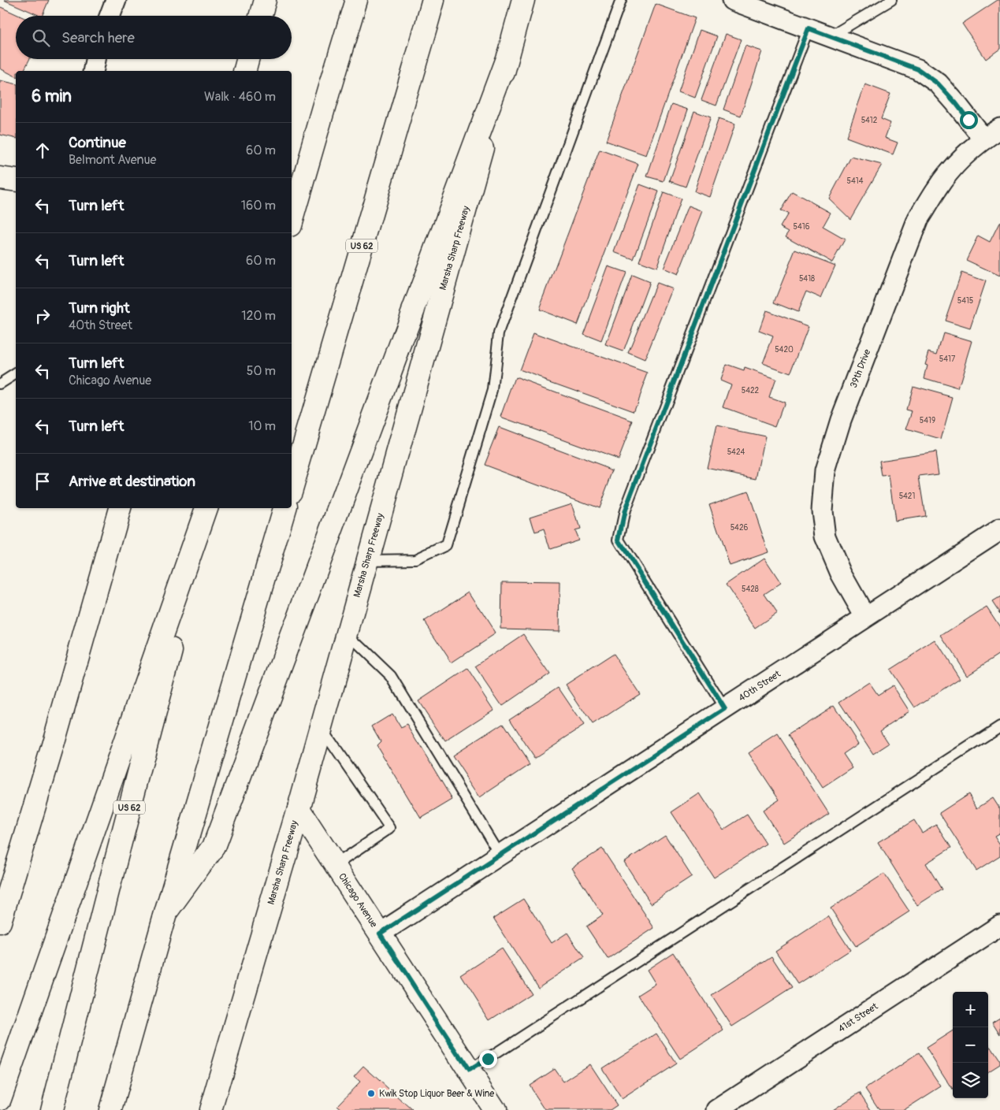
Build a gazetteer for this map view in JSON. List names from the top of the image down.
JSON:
{
  "streets": {
    "main road": ["US 62", "Marsha Sharp Freeway", "Chicago Avenue"],
    "street": ["39th Drive", "40th Street", "41st Street"]
  },
  "crossings": [
    ["Marsha Sharp Freeway", "Chicago Avenue"],
    ["39th Drive", "40th Street"],
    ["40th Street", "Chicago Avenue"]
  ],
  "places": ["Kwik Stop Liquor Beer & Wine"],
  "house_numbers": [
    "5412",
    "5414",
    "5416",
    "5418",
    "5415",
    "5420",
    "5417",
    "5422",
    "5419",
    "5424",
    "5421",
    "5426",
    "5428"
  ],
  "page": {
    "search": "Search here",
    "heading": ["6 min", "Walk · 460 m"],
    "list": [
      ["Continue", "Belmont Avenue", "60 m"],
      ["Turn left", "160 m"],
      ["Turn left", "60 m"],
      ["Turn right", "40th Street", "120 m"],
      ["Turn left", "Chicago Avenue", "50 m"],
      ["Turn left", "10 m"],
      "Arrive at destination"
    ],
    "map_buttons": ["+", "−"]
  }
}
